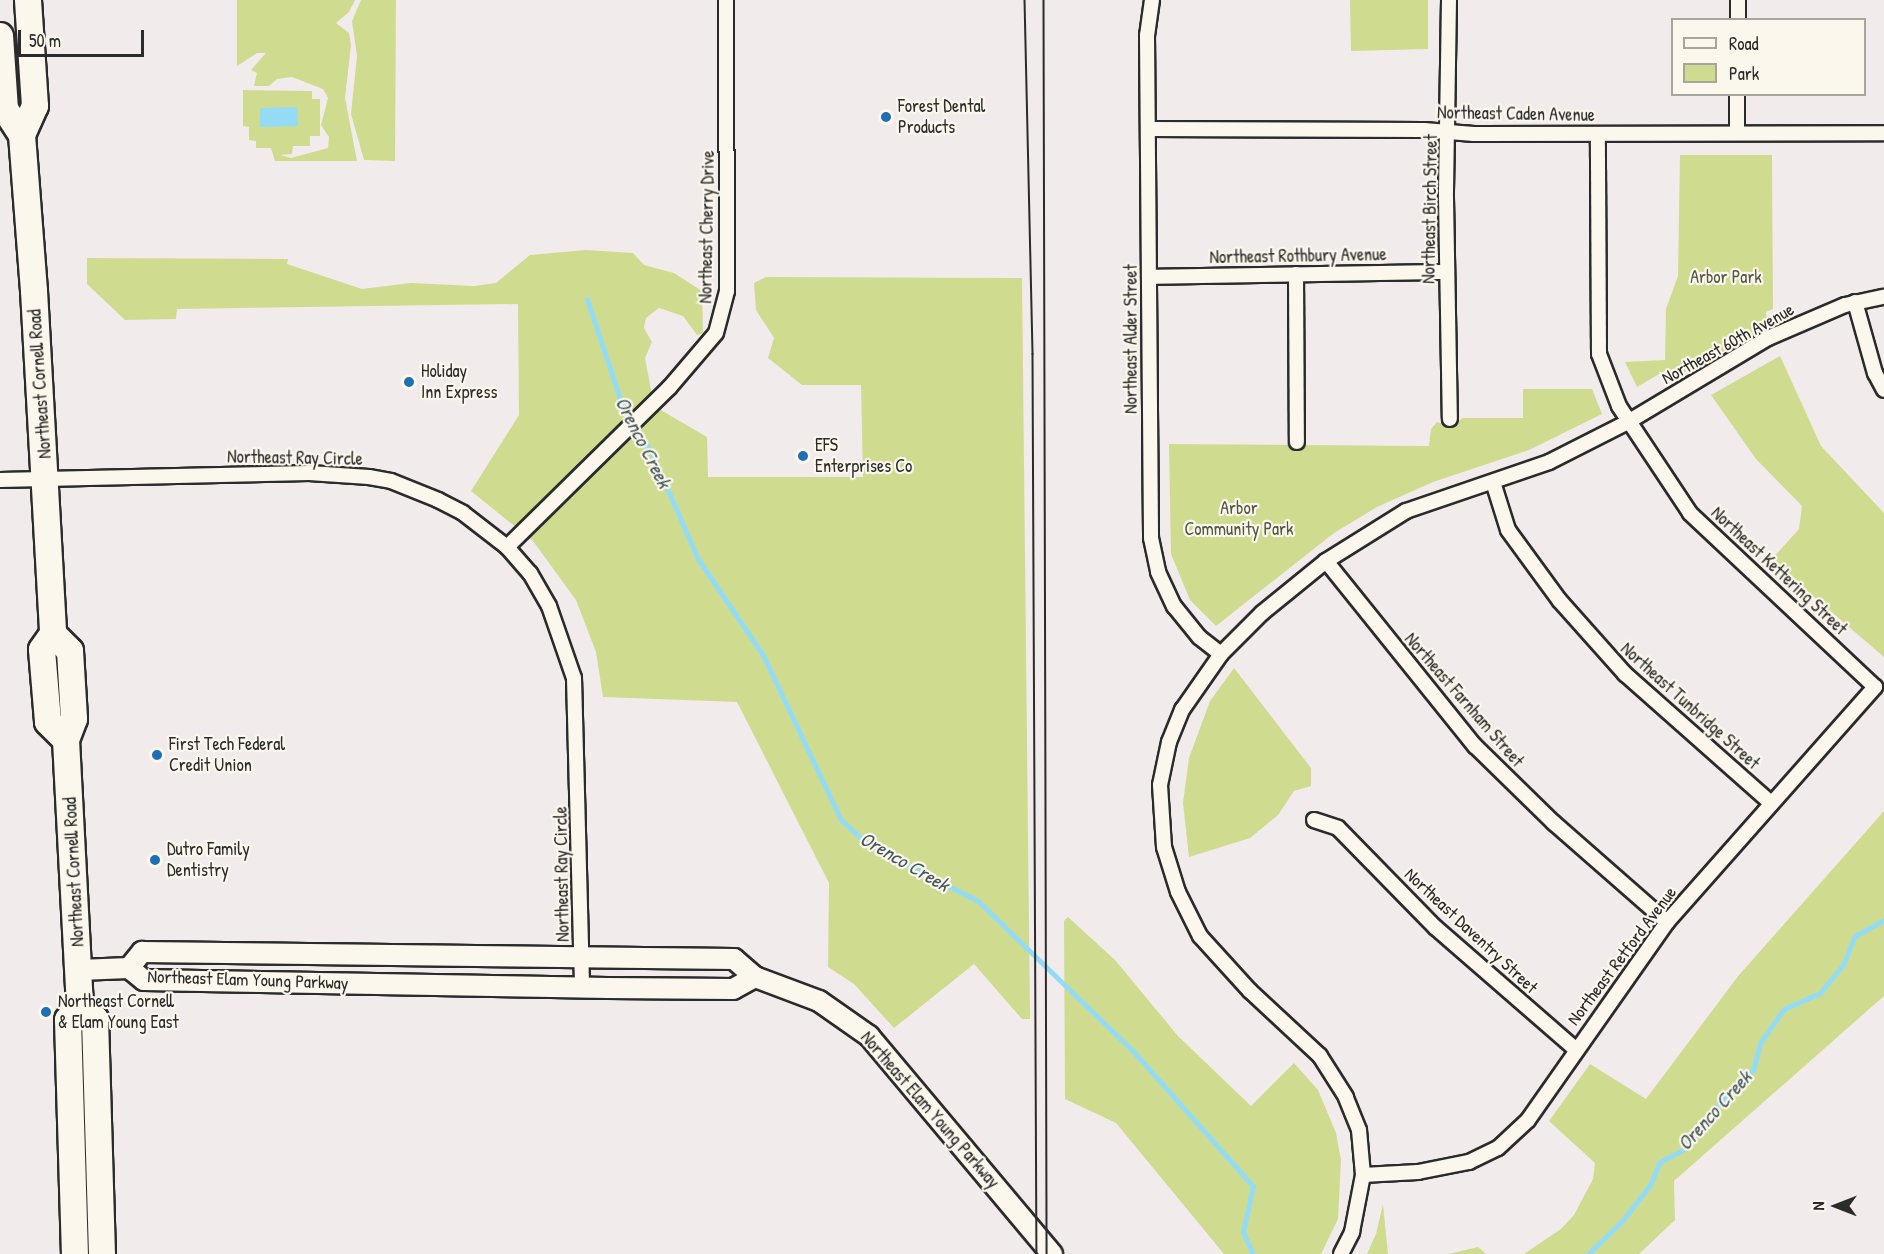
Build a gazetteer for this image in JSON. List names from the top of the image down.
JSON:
{
  "streets": {
    "highway": ["Northeast Cornell Road"],
    "street": [
      "Northeast Caden Avenue",
      "Northeast Birch Street",
      "Northeast Cherry Drive",
      "Northeast Rothbury Avenue",
      "Northeast Alder Street",
      "Northeast 60th Avenue",
      "Northeast Ray Circle",
      "Northeast Kettering Street",
      "Northeast Farnham Street",
      "Northeast Tunbridge Street",
      "Northeast Daventry Street",
      "Northeast Retford Avenue",
      "Northeast Elam Young Parkway"
    ]
  },
  "crossings": [
    ["Northeast Caden Avenue", "Northeast Birch Street"],
    ["Northeast Caden Avenue", "Northeast Alder Street"],
    ["Northeast Caden Avenue", "Northeast Kettering Street"],
    ["Northeast Birch Street", "Northeast Rothbury Avenue"],
    ["Northeast Cherry Drive", "Northeast Ray Circle"],
    ["Northeast Rothbury Avenue", "Northeast Alder Street"],
    ["Northeast Alder Street", "Northeast 60th Avenue"],
    ["Northeast 60th Avenue", "Northeast Kettering Street"],
    ["Northeast 60th Avenue", "Northeast Farnham Street"],
    ["Northeast 60th Avenue", "Northeast Tunbridge Street"],
    ["Northeast 60th Avenue", "Northeast Retford Avenue"],
    ["Northeast Cornell Road", "Northeast Ray Circle"],
    ["Northeast Ray Circle", "Northeast Elam Young Parkway"],
    ["Northeast Kettering Street", "Northeast Retford Avenue"],
    ["Northeast Farnham Street", "Northeast Retford Avenue"],
    ["Northeast Tunbridge Street", "Northeast Retford Avenue"],
    ["Northeast Daventry Street", "Northeast Retford Avenue"]
  ],
  "water": ["Orenco Creek"],
  "parks": ["Arbor Park", "Arbor Community Park"],
  "places": [
    "Forest Dental Products",
    "Holiday Inn Express",
    "EFS Enterprises Co",
    "First Tech Federal Credit Union",
    "Dutro Family Dentistry",
    "Northeast Cornell & Elam Young East"
  ],
  "legend": ["Road", "Park"],
  "scale_bar": "50 m",
  "north": "left"
}
